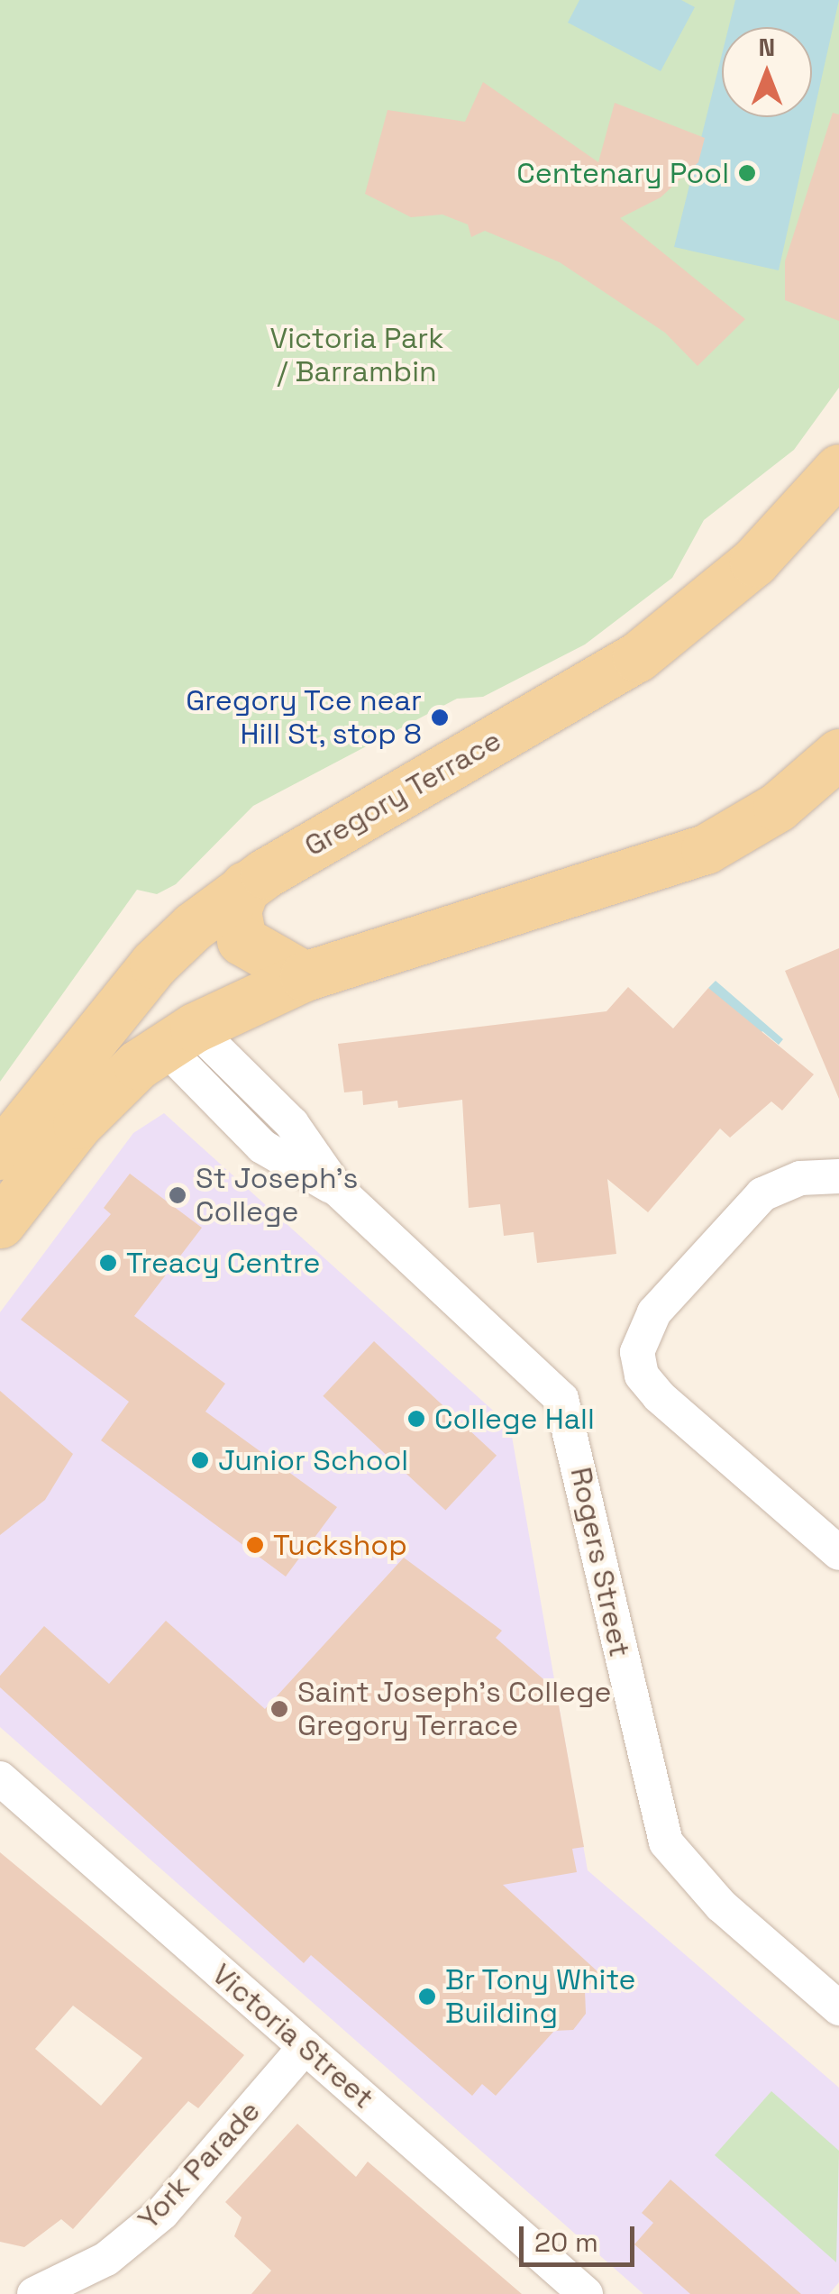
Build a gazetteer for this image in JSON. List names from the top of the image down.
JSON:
{
  "streets": {
    "main road": ["Gregory Terrace", "Rogers Street"],
    "street": ["Victoria Street", "York Parade"]
  },
  "crossings": [
    ["Gregory Terrace", "Rogers Street"],
    ["Victoria Street", "York Parade"]
  ],
  "parks": ["Victoria Park / Barrambin"],
  "places": [
    "Centenary Pool",
    "Gregory Tce near Hill St, stop 8",
    "St Joseph's College",
    "Treacy Centre",
    "College Hall",
    "Junior School",
    "Tuckshop",
    "Saint Joseph's College Gregory Terrace",
    "Br Tony White Building"
  ],
  "scale_bar": "20 m",
  "north": "top"
}
